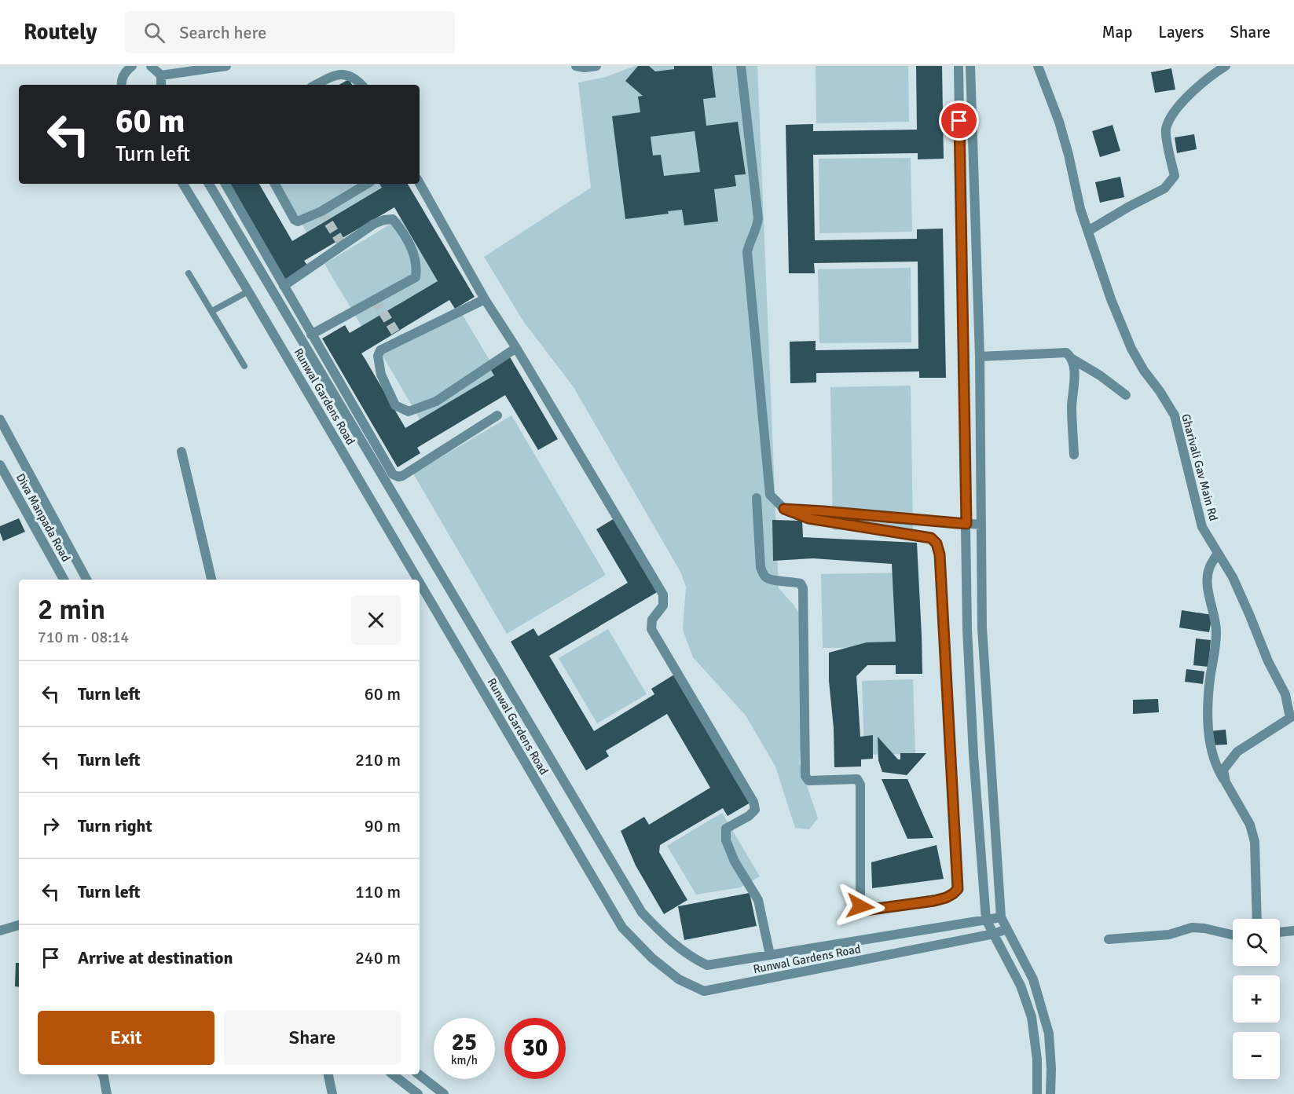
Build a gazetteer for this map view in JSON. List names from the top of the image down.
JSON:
{
  "streets": {
    "street": ["Runwal Gardens Road", "Gharivali Gav Main Rd", "Diva Manpada Road"]
  },
  "page": {
    "header": "Routely",
    "search": "Search here",
    "nav": ["Map", "Layers", "Share"],
    "turn": ["60 m", "Turn left"],
    "heading": ["2 min", "710 m · 08:14"],
    "list": [
      {
        "name": "Turn left",
        "value": "60 m"
      },
      {
        "name": "Turn left",
        "value": "210 m"
      },
      {
        "name": "Turn right",
        "value": "90 m"
      },
      {
        "name": "Turn left",
        "value": "110 m"
      },
      {
        "name": "Arrive at destination",
        "value": "240 m"
      }
    ],
    "map_buttons": ["+", "−"],
    "buttons": ["Exit", "Share"],
    "speed": "25 km/h",
    "limit": "30"
  }
}
